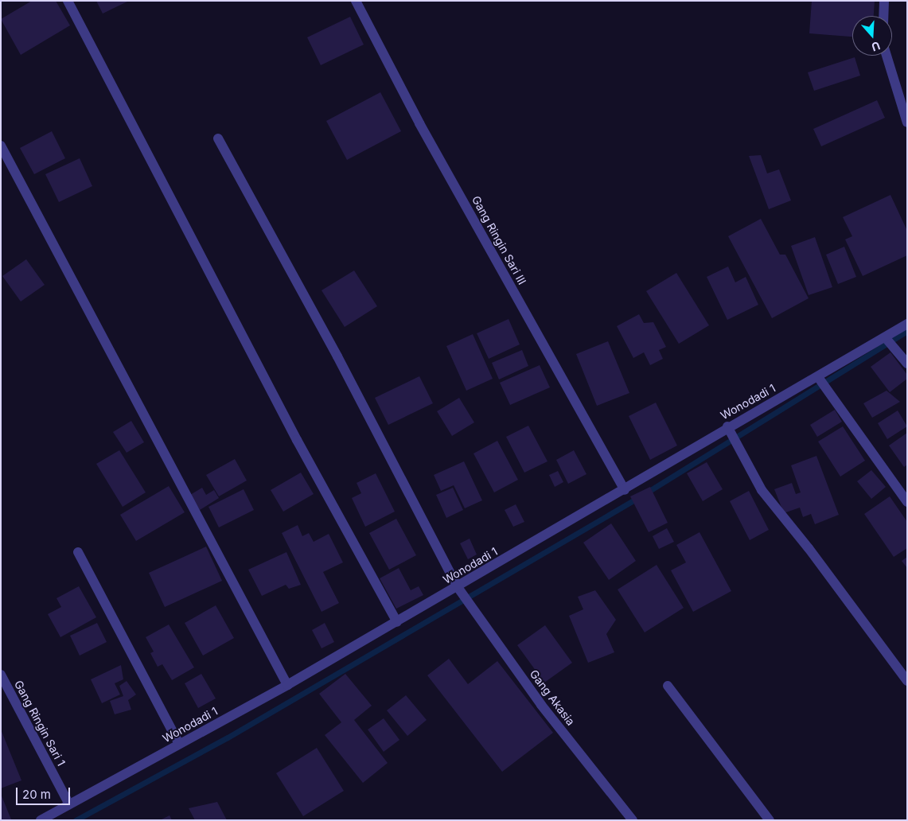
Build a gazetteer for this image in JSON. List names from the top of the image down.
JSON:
{
  "streets": {
    "street": [
      "Gang Ringin Sari III",
      "Wonodadi 1",
      "Gang Akasia",
      "Gang Ringin Sari 1"
    ]
  },
  "crossings": [
    ["Gang Ringin Sari III", "Wonodadi 1"],
    ["Wonodadi 1", "Gang Akasia"],
    ["Wonodadi 1", "Gang Ringin Sari 1"]
  ],
  "scale_bar": "20 m",
  "north": "bottom"
}
